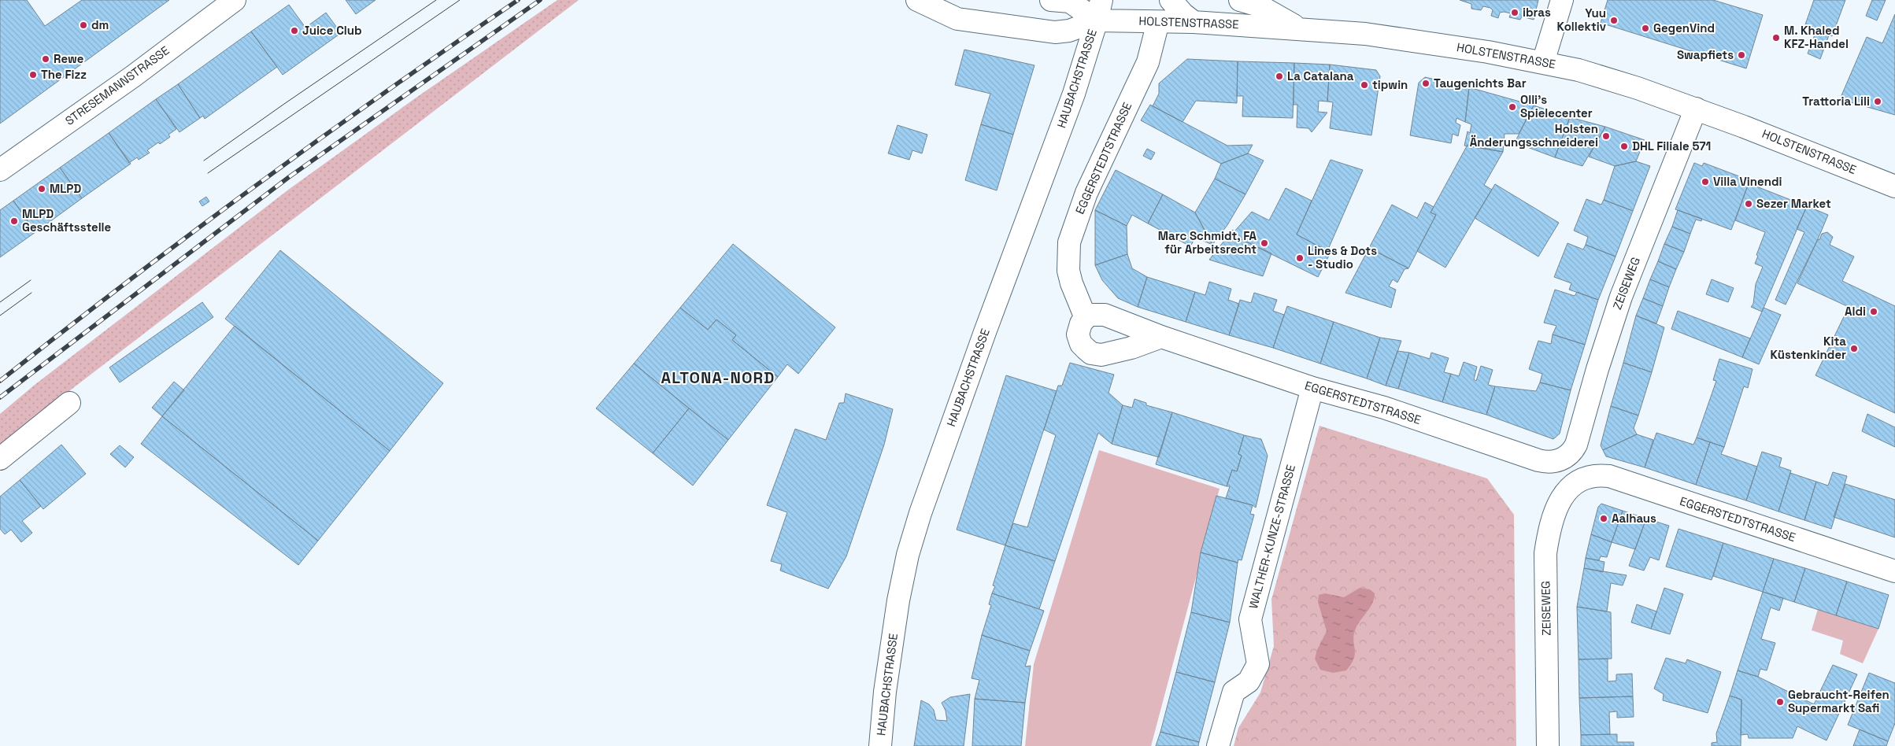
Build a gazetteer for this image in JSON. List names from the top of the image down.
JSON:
{
  "streets": {
    "street": [
      "HOLSTENSTRASSE",
      "HAUBACHSTRASSE",
      "STRESEMANNSTRASSE",
      "EGGERSTEDTSTRASSE",
      "ZEISEWEG",
      "WALTHER-KUNZE-STRASSE"
    ]
  },
  "crossings": [
    ["HOLSTENSTRASSE", "HAUBACHSTRASSE"],
    ["HOLSTENSTRASSE", "EGGERSTEDTSTRASSE"],
    ["HOLSTENSTRASSE", "ZEISEWEG"],
    ["EGGERSTEDTSTRASSE", "ZEISEWEG"],
    ["EGGERSTEDTSTRASSE", "WALTHER-KUNZE-STRASSE"]
  ],
  "districts": ["ALTONA-NORD"],
  "places": [
    "ibras",
    "Yuu Kollektiv",
    "dm",
    "GegenVind",
    "Juice Club",
    "M. Khaled KFZ-Handel",
    "Swapfiets",
    "Rewe",
    "The Fizz",
    "La Catalana",
    "Taugenichts Bar",
    "tipwin",
    "Trattoria Lili",
    "Olli's Spielecenter",
    "Holsten Änderungsschneiderei",
    "DHL Filiale 571",
    "Villa Vinendi",
    "MLPD",
    "Sezer Market",
    "MLPD Geschäftsstelle",
    "Marc Schmidt, FA für Arbeitsrecht",
    "Lines & Dots - Studio",
    "Aldi",
    "Kita Küstenkinder",
    "Aalhaus",
    "Gebraucht-Reifen Supermarkt Safi"
  ]
}
